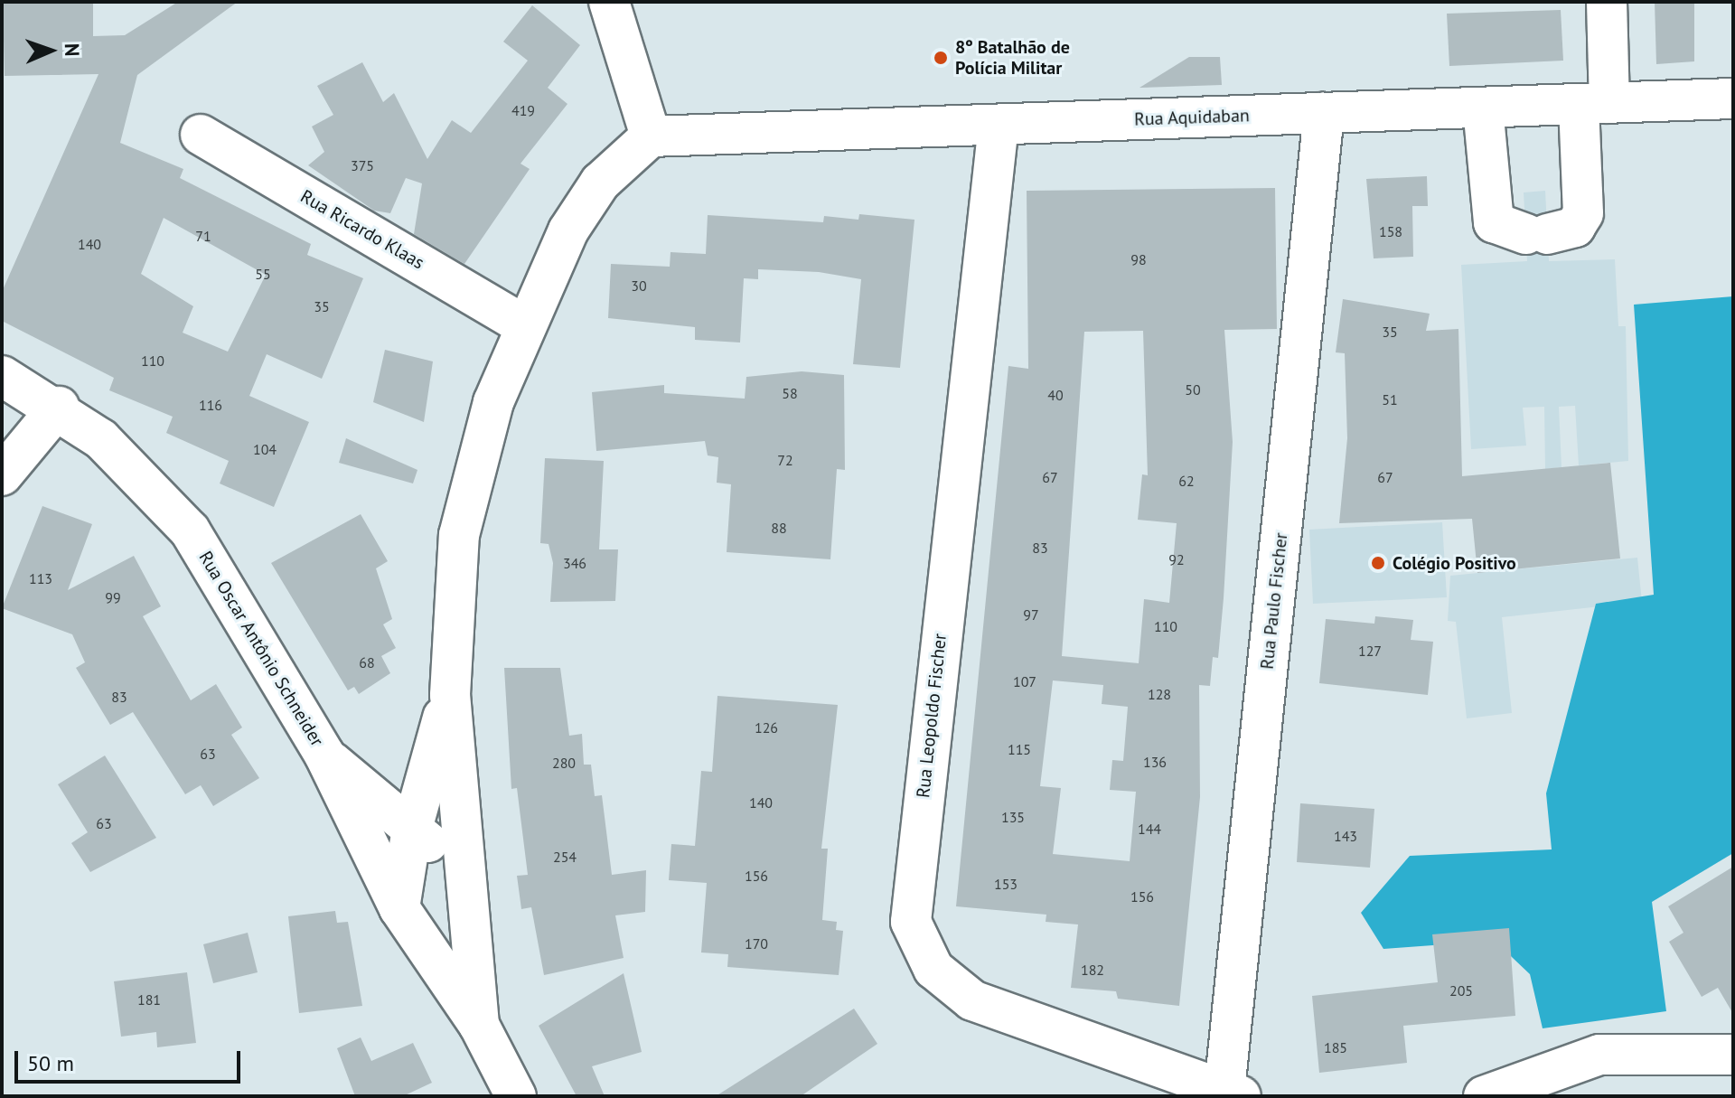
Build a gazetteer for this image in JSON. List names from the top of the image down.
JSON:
{
  "streets": {
    "street": [
      "Rua Aquidaban",
      "Rua Ricardo Klaas",
      "Rua Paulo Fischer",
      "Rua Oscar Antônio Schneider",
      "Rua Leopoldo Fischer"
    ]
  },
  "crossings": [
    ["Rua Aquidaban", "Rua Paulo Fischer"],
    ["Rua Aquidaban", "Rua Leopoldo Fischer"],
    ["Rua Paulo Fischer", "Rua Leopoldo Fischer"]
  ],
  "places": ["8º Batalhão de Polícia Militar", "Colégio Positivo"],
  "house_numbers": [
    "419",
    "375",
    "158",
    "71",
    "140",
    "98",
    "55",
    "30",
    "35",
    "35",
    "110",
    "50",
    "58",
    "40",
    "51",
    "116",
    "104",
    "72",
    "67",
    "67",
    "62",
    "88",
    "83",
    "92",
    "346",
    "113",
    "99",
    "97",
    "110",
    "127",
    "68",
    "107",
    "128",
    "83",
    "126",
    "115",
    "63",
    "136",
    "280",
    "140",
    "135",
    "63",
    "144",
    "143",
    "254",
    "156",
    "153",
    "156",
    "170",
    "182",
    "205",
    "181",
    "185"
  ],
  "scale_bar": "50 m",
  "north": "right"
}
